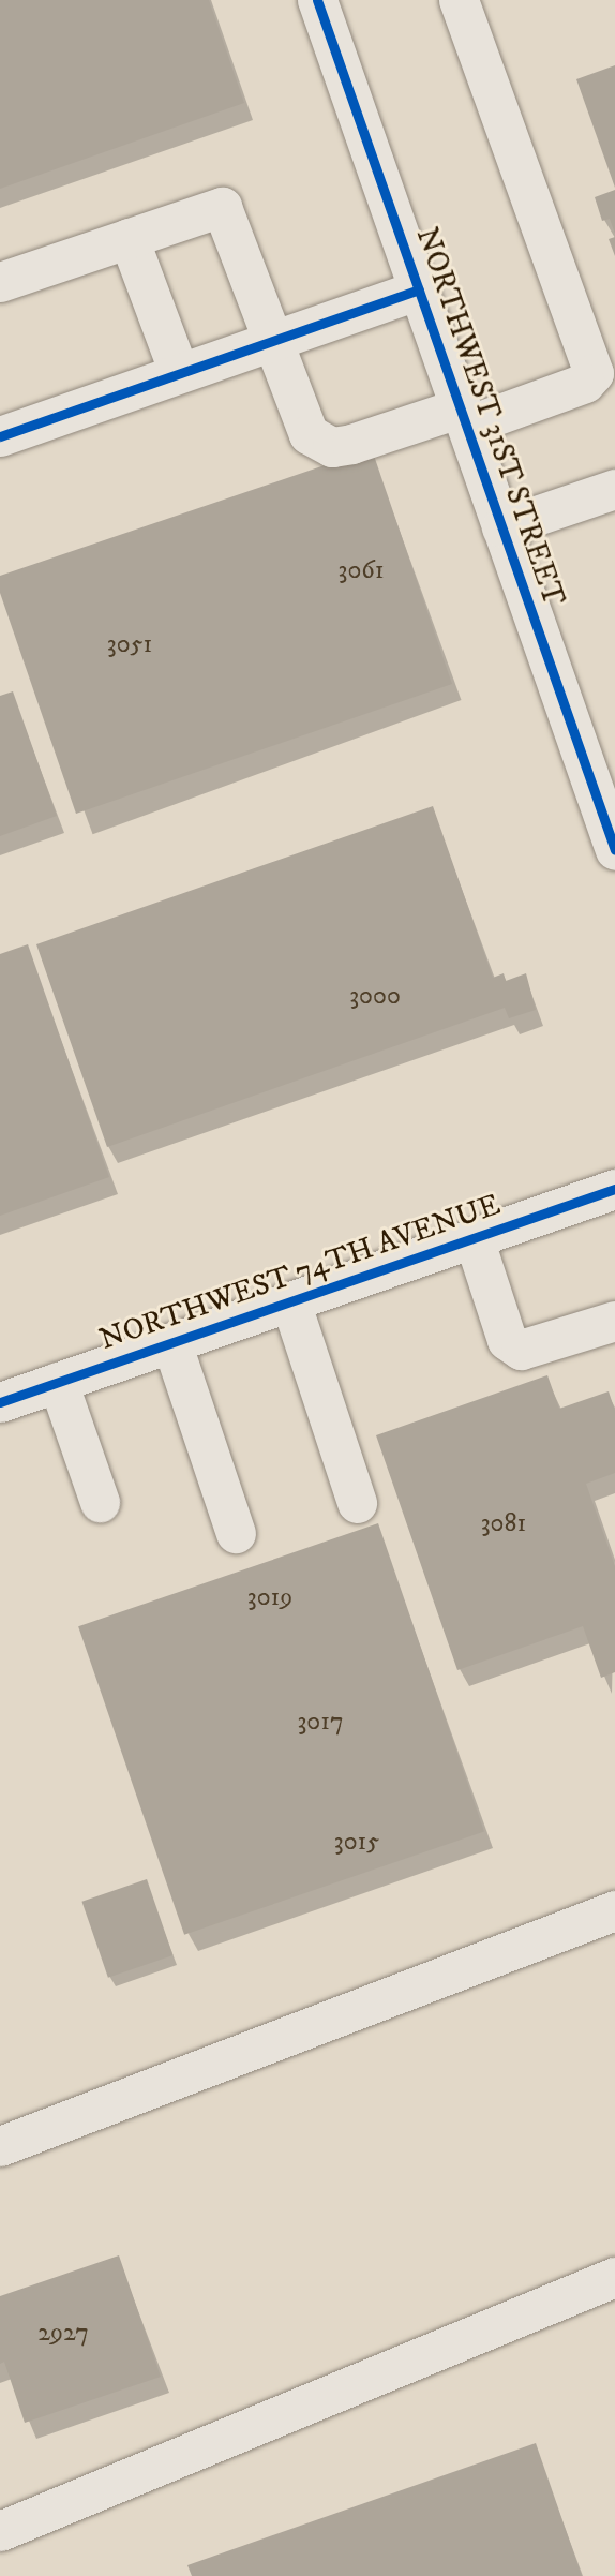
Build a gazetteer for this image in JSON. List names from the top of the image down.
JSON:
{
  "streets": {
    "street": ["NORTHWEST 31ST STREET", "NORTHWEST 74TH AVENUE"]
  },
  "house_numbers": [
    "3061",
    "3051",
    "3000",
    "3081",
    "3019",
    "3017",
    "3015",
    "2927"
  ]
}
